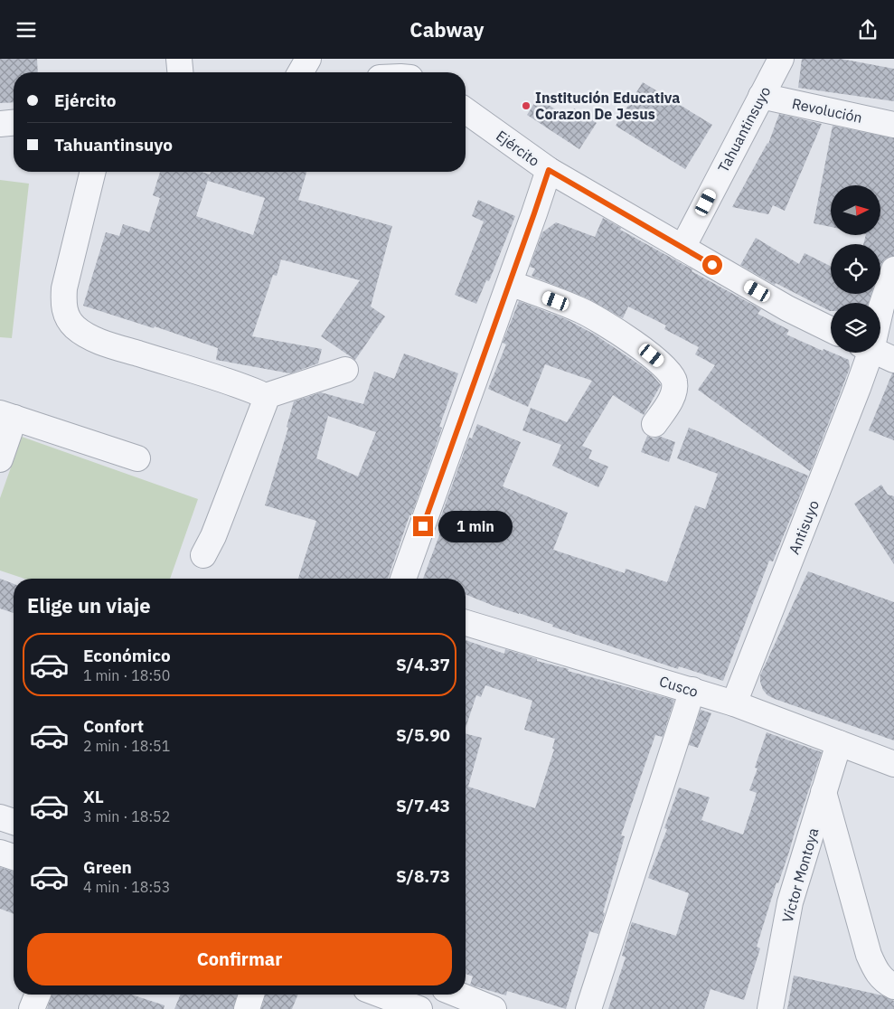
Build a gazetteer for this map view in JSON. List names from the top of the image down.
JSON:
{
  "streets": {
    "street": [
      "Revolución",
      "Tahuantinsuyo",
      "Ejército",
      "Antisuyo",
      "Cusco",
      "Víctor Montoya"
    ]
  },
  "crossings": [
    ["Revolución", "Tahuantinsuyo"],
    ["Tahuantinsuyo", "Ejército"],
    ["Antisuyo", "Cusco"],
    ["Cusco", "Víctor Montoya"]
  ],
  "places": ["Institución Educativa Corazon De Jesus"],
  "north": "right",
  "page": {
    "header": "Cabway",
    "banner": ["Ejército", "Tahuantinsuyo"],
    "bubble": "1 min",
    "heading": "Elige un viaje",
    "list": [
      {
        "name": "Económico",
        "note": "1 min · 18:50",
        "value": "S/4.37"
      },
      {
        "name": "Confort",
        "note": "2 min · 18:51",
        "value": "S/5.90"
      },
      {
        "name": "XL",
        "note": "3 min · 18:52",
        "value": "S/7.43"
      },
      {
        "name": "Green",
        "note": "4 min · 18:53",
        "value": "S/8.73"
      }
    ],
    "buttons": "Confirmar"
  }
}
